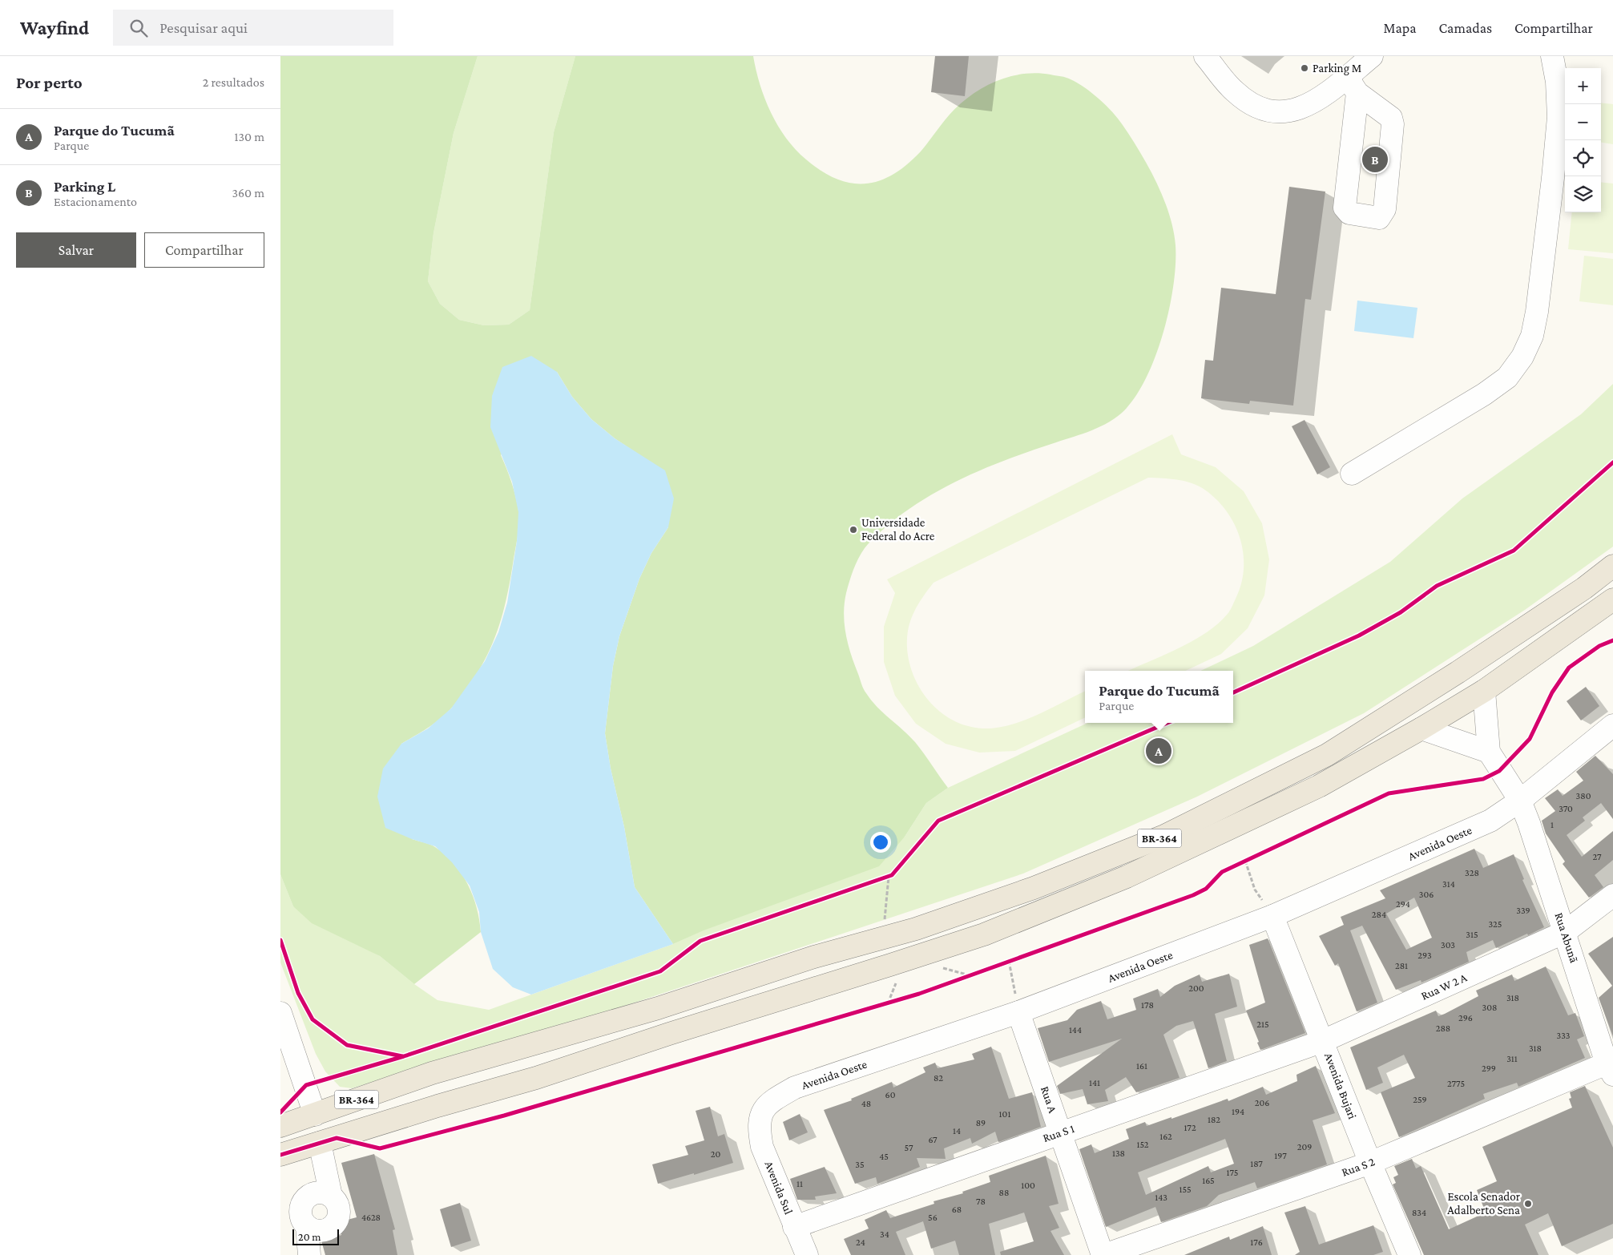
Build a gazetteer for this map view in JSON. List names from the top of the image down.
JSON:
{
  "streets": {
    "main road": ["BR-364"],
    "street": [
      "Avenida Oeste",
      "Rua Abunã",
      "Rua W 2 A",
      "Avenida Bujari",
      "Rua A",
      "Rua S 1",
      "Rua S 2",
      "Avenida Sul"
    ]
  },
  "crossings": [
    ["Avenida Oeste", "Rua Abunã"],
    ["Avenida Oeste", "Avenida Bujari"],
    ["Avenida Oeste", "Rua A"],
    ["Avenida Oeste", "Avenida Sul"],
    ["Rua Abunã", "Rua W 2 A"],
    ["Rua Abunã", "Rua S 2"],
    ["Rua W 2 A", "Avenida Bujari"],
    ["Rua W 2 A", "Rua S 1"],
    ["Avenida Bujari", "Rua S 1"],
    ["Avenida Bujari", "Rua S 2"],
    ["Rua A", "Rua S 1"],
    ["Rua A", "Rua S 2"],
    ["Rua S 1", "Avenida Sul"]
  ],
  "places": ["Parking M", "Universidade Federal do Acre", "Escola Senador Adalberto Sena"],
  "house_numbers": [
    "380",
    "370",
    "1",
    "27",
    "328",
    "314",
    "306",
    "294",
    "339",
    "284",
    "325",
    "315",
    "303",
    "293",
    "281",
    "200",
    "318",
    "178",
    "308",
    "296",
    "215",
    "288",
    "144",
    "333",
    "318",
    "311",
    "161",
    "299",
    "82",
    "141",
    "2775",
    "60",
    "259",
    "206",
    "48",
    "194",
    "101",
    "182",
    "89",
    "172",
    "14",
    "162",
    "67",
    "152",
    "209",
    "57",
    "138",
    "20",
    "197",
    "45",
    "187",
    "35",
    "175",
    "165",
    "11",
    "100",
    "155",
    "88",
    "143",
    "78",
    "68",
    "834",
    "4628",
    "56",
    "34",
    "24",
    "176"
  ],
  "scale_bar": "20 m",
  "page": {
    "header": "Wayfind",
    "search": "Pesquisar aqui",
    "nav": ["Mapa", "Camadas", "Compartilhar"],
    "heading": ["Por perto", "2 resultados"],
    "map_buttons": ["+", "−"],
    "list": [
      {
        "mark": "A",
        "name": "Parque do Tucumã",
        "note": "Parque",
        "value": "130 m"
      },
      {
        "mark": "B",
        "name": "Parking L",
        "note": "Estacionamento",
        "value": "360 m"
      }
    ],
    "pins": ["B", "A"],
    "buttons": ["Salvar", "Compartilhar"],
    "popup": ["Parque do Tucumã", "Parque"],
    "scale": "20 m"
  }
}
